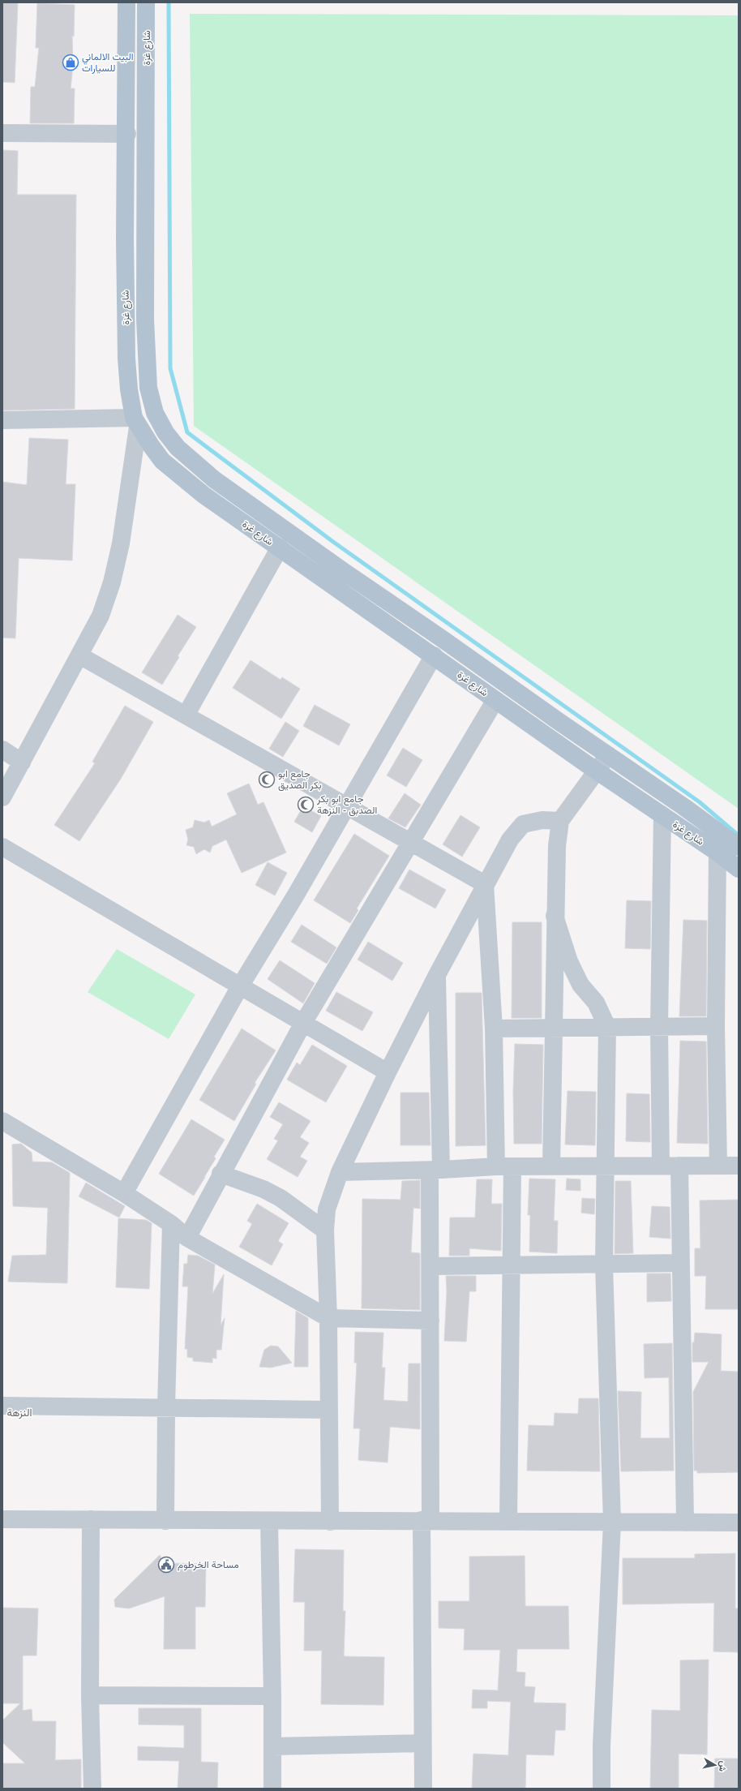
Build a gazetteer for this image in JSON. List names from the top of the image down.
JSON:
{
  "streets": {
    "main road": ["شارع غزة"]
  },
  "districts": ["النزهة"],
  "places": {
    "shop": ["البيت الالماني للسيارات"],
    "mosque": ["جامع ابو بكر الصديق", "جامع ابو بكر الصدبق - النزهة"],
    "public building": ["مساحة الخرطوم"]
  },
  "north": "right"
}
